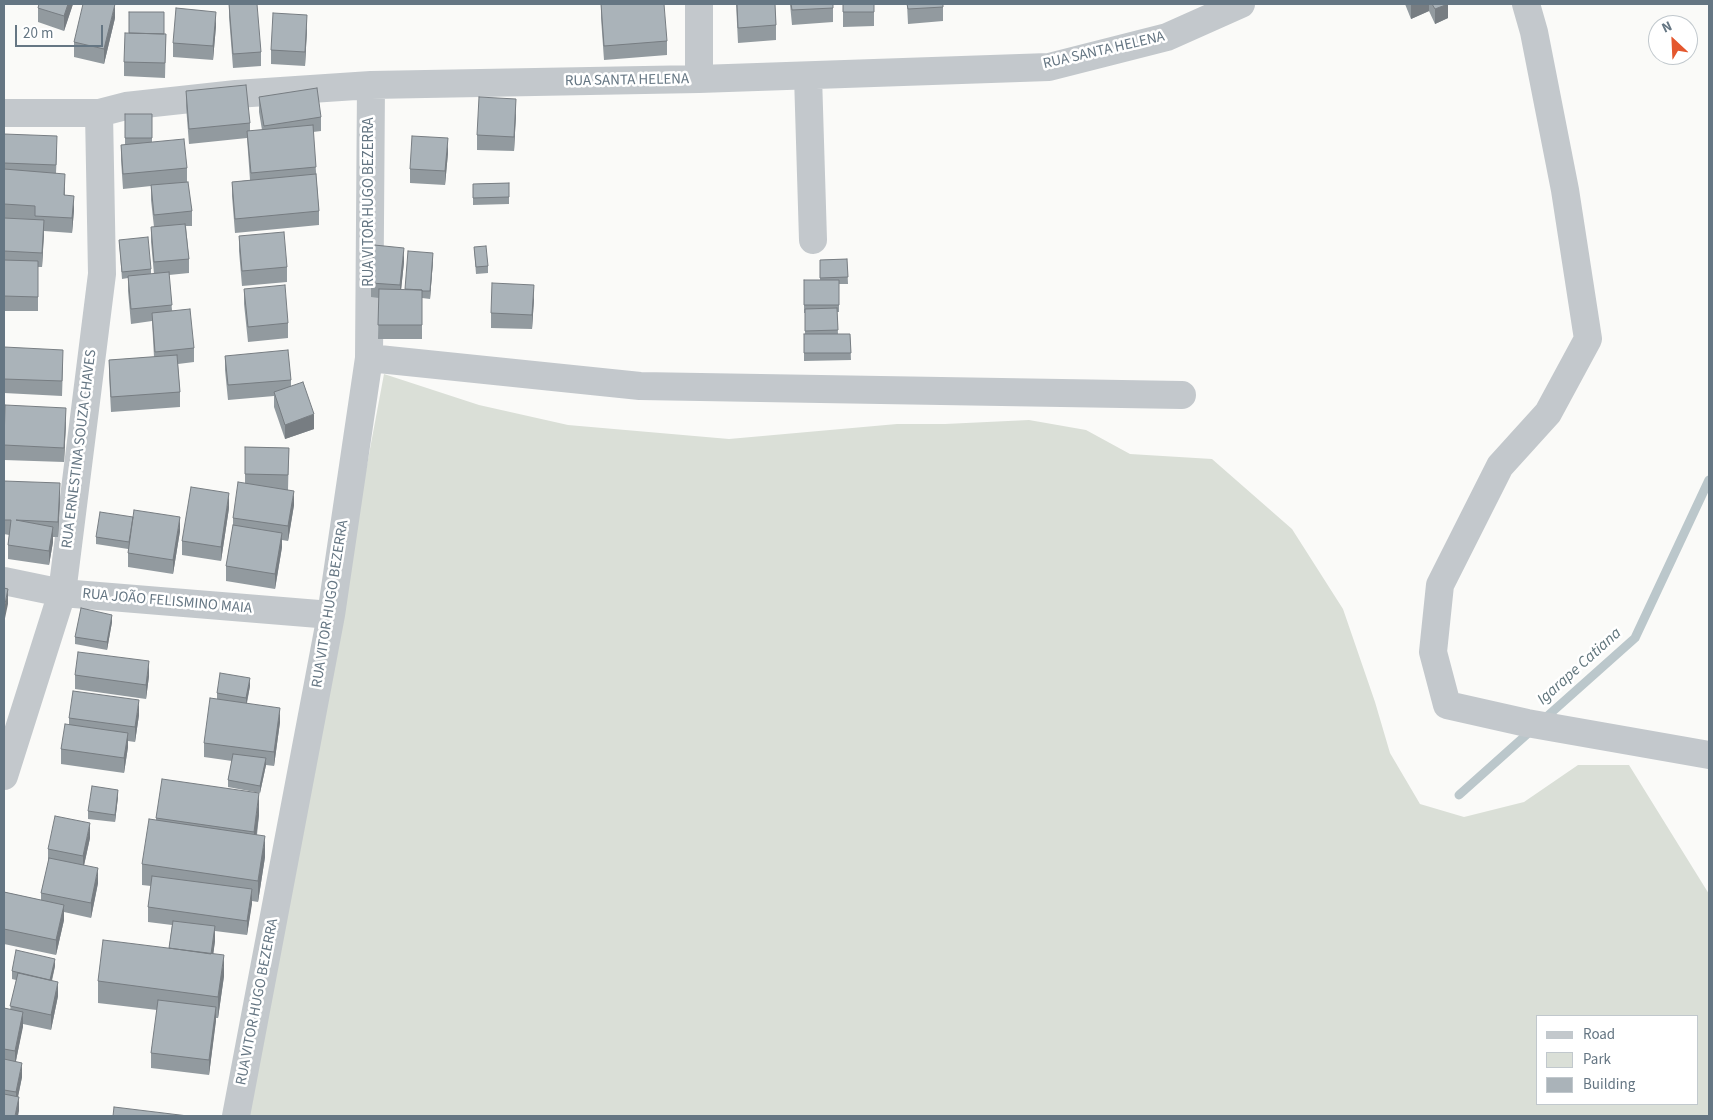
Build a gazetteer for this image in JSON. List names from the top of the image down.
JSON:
{
  "streets": {
    "street": [
      "RUA SANTA HELENA",
      "RUA VITOR HUGO BEZERRA",
      "RUA ERNESTINA SOUZA CHAVES",
      "RUA JOÃO FELISMINO MAIA"
    ]
  },
  "crossings": [
    ["RUA SANTA HELENA", "RUA VITOR HUGO BEZERRA"],
    ["RUA SANTA HELENA", "RUA ERNESTINA SOUZA CHAVES"],
    ["RUA VITOR HUGO BEZERRA", "RUA JOÃO FELISMINO MAIA"],
    ["RUA ERNESTINA SOUZA CHAVES", "RUA JOÃO FELISMINO MAIA"]
  ],
  "water": ["Igarape Catiana"],
  "legend": ["Road", "Park", "Building"],
  "scale_bar": "20 m",
  "north": "top left"
}
